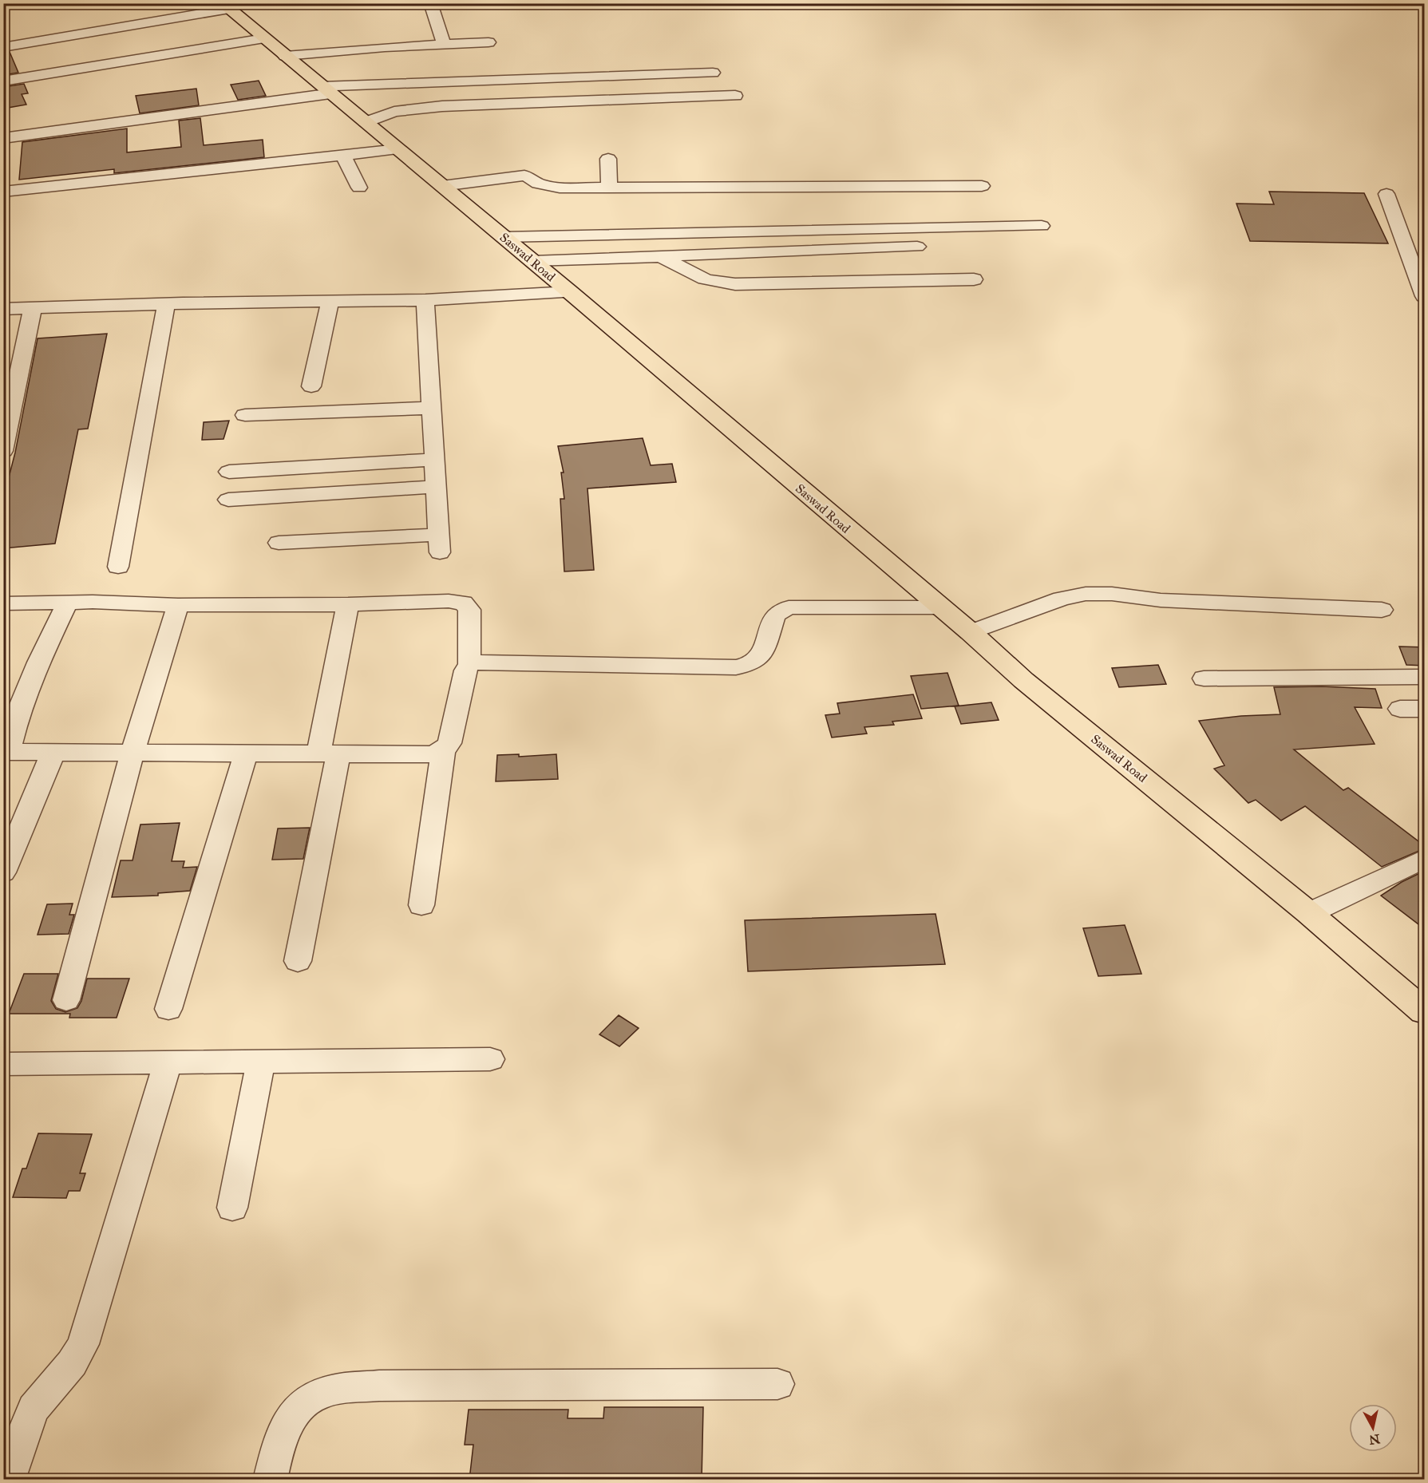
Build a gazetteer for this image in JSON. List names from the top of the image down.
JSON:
{
  "streets": {
    "highway": ["Saswad Road"]
  },
  "north": "bottom"
}
